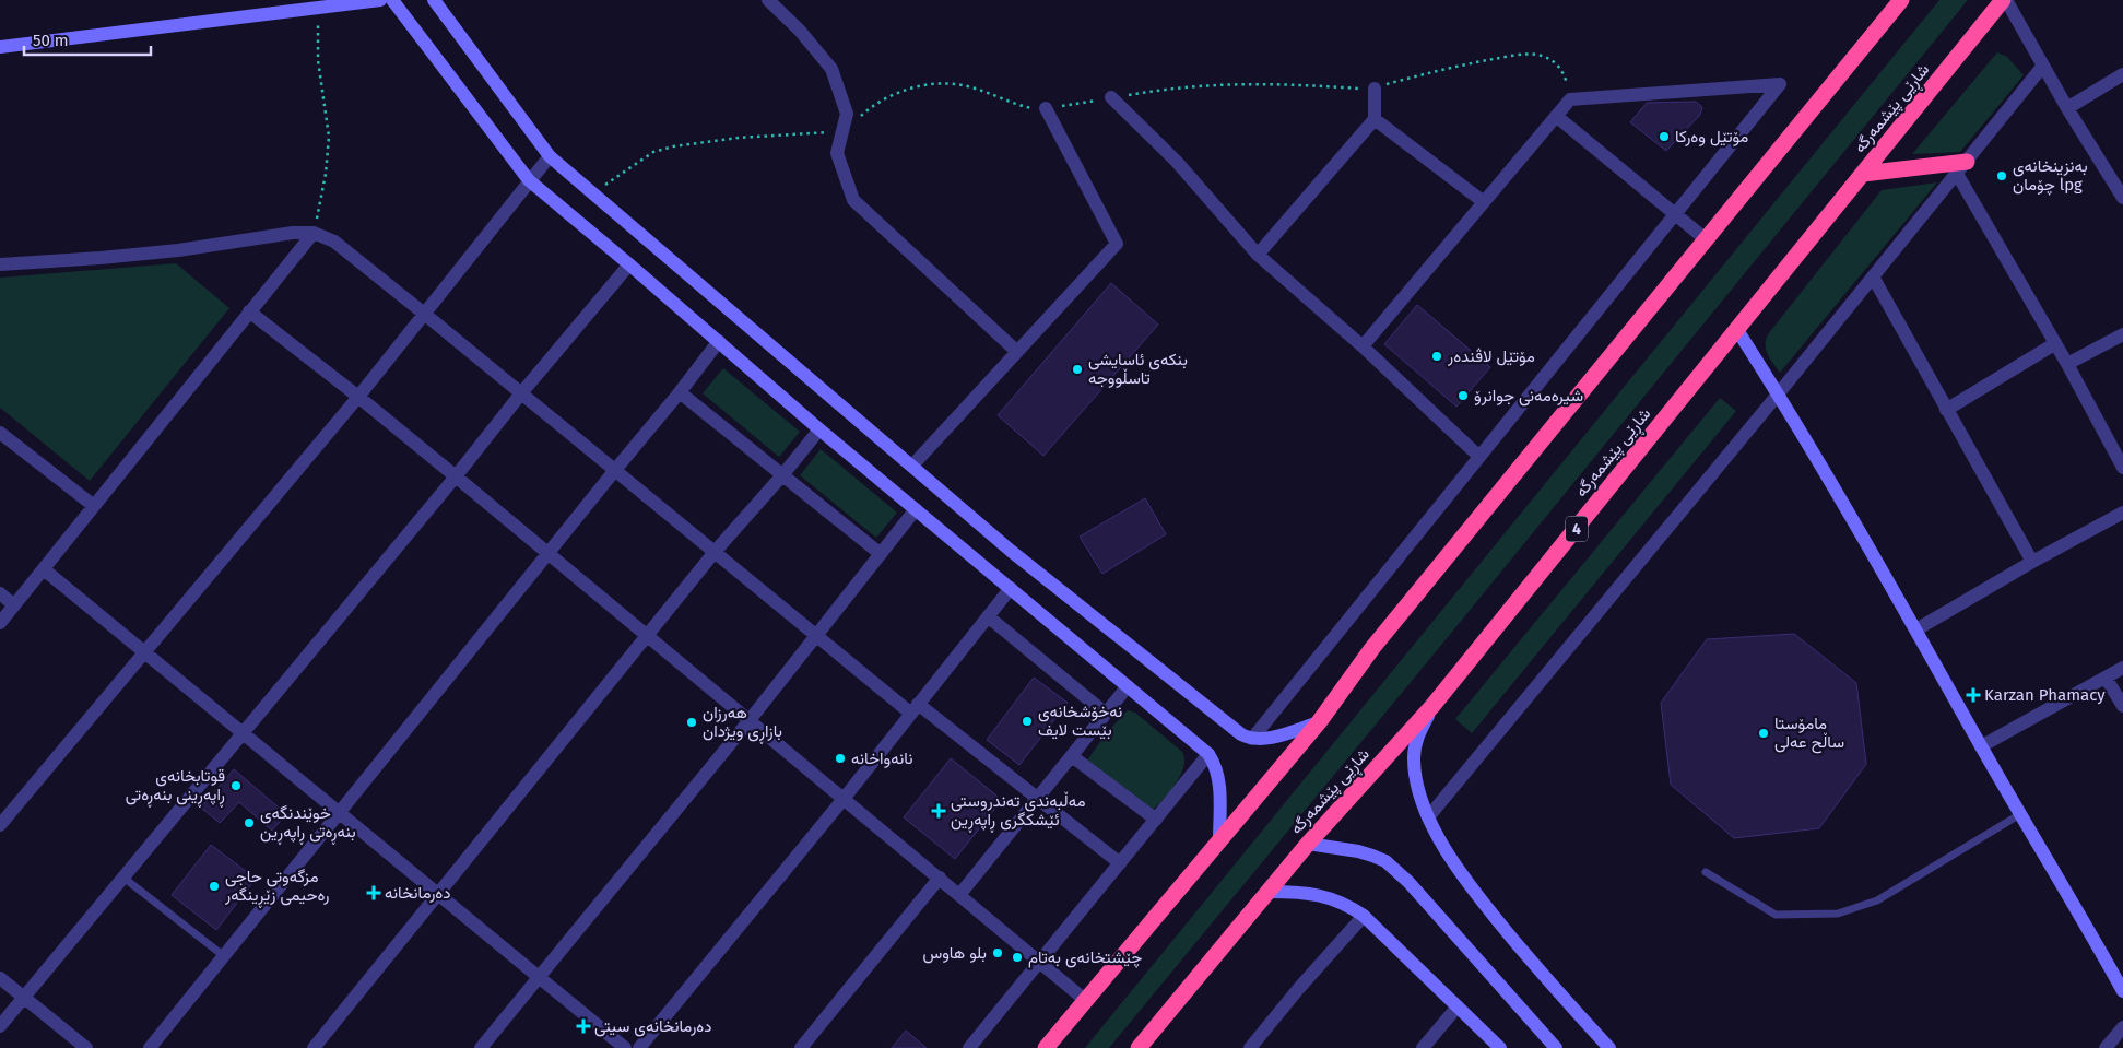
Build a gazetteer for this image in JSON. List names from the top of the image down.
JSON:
{
  "streets": {
    "highway": ["شاڕێی پێشمەرگە", "4"]
  },
  "places": {
    "other": [
      "مۆتێل وەرکا",
      "بەنزینخانەی چۆمان lpg",
      "مۆتێل لاڤندەر",
      "بنکەی ئاسایشی تاسڵووجە",
      "شیرەمەنی جوانرۆ",
      "نەخۆشخانەی بێست لایف",
      "ھەرزان بازاڕی ویژدان",
      "مامۆستا ساڵح عەلی",
      "نانەواخانە",
      "قوتابخانەی ڕاپەڕینی بنەڕەتی",
      "خوێندنگەی بنەڕەتی ڕاپەڕین",
      "مزگەوتی حاجی رەحیمی زێڕینگەر",
      "بلو هاوس",
      "چێشتخانەی بەتام"
    ],
    "health": [
      "Karzan Phamacy",
      "مەڵبەندی تەندروستی ئێشکگری ڕاپەڕین",
      "دەرمانخانە",
      "دەرمانخانەی سیتی"
    ]
  },
  "scale_bar": "50 m"
}
